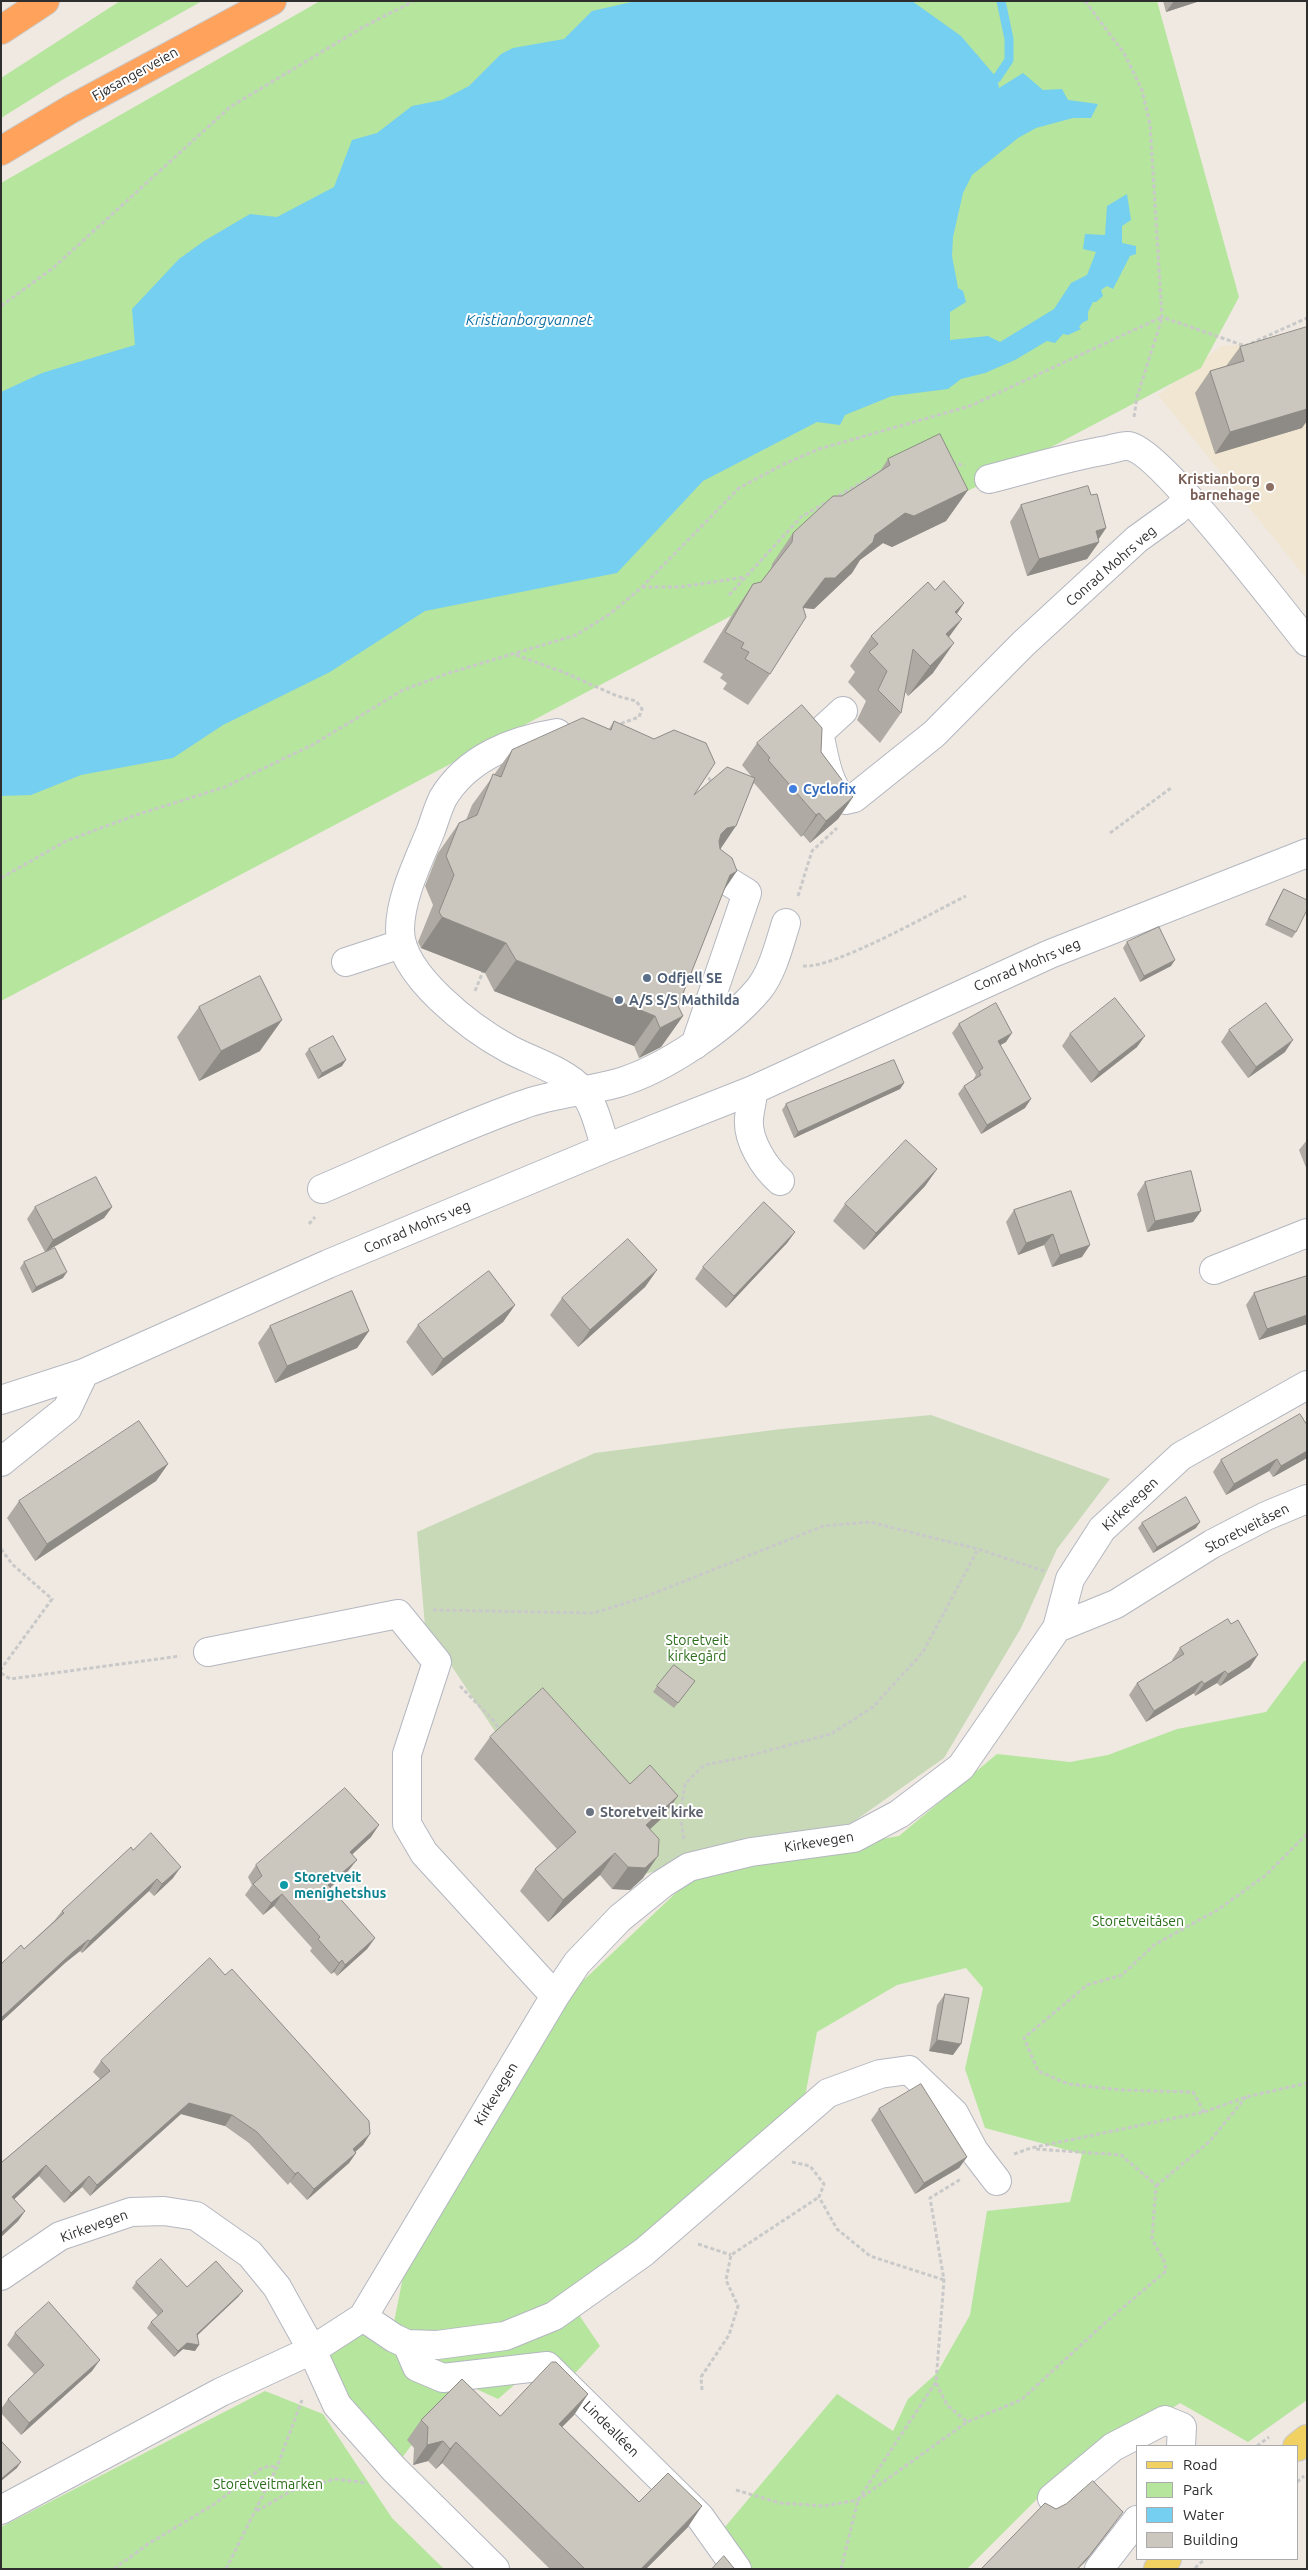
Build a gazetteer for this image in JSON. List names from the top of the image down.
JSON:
{
  "streets": {
    "highway": ["Fjøsangerveien"],
    "street": [
      "Conrad Mohrs veg",
      "Kirkevegen",
      "Storetveitåsen",
      "Lindealléen"
    ]
  },
  "crossings": [
    ["Kirkevegen", "Storetveitåsen"]
  ],
  "water": ["Kristianborgvannet"],
  "parks": ["Storetveit kirkegård", "Storetveitåsen", "Storetveitmarken"],
  "places": [
    "Kristianborg barnehage",
    "Cyclofix",
    "Odfjell SE",
    "A/S S/S Mathilda",
    "Storetveit kirke",
    "Storetveit menighetshus"
  ],
  "legend": [
    "Road",
    "Park",
    "Water",
    "Building"
  ]
}
